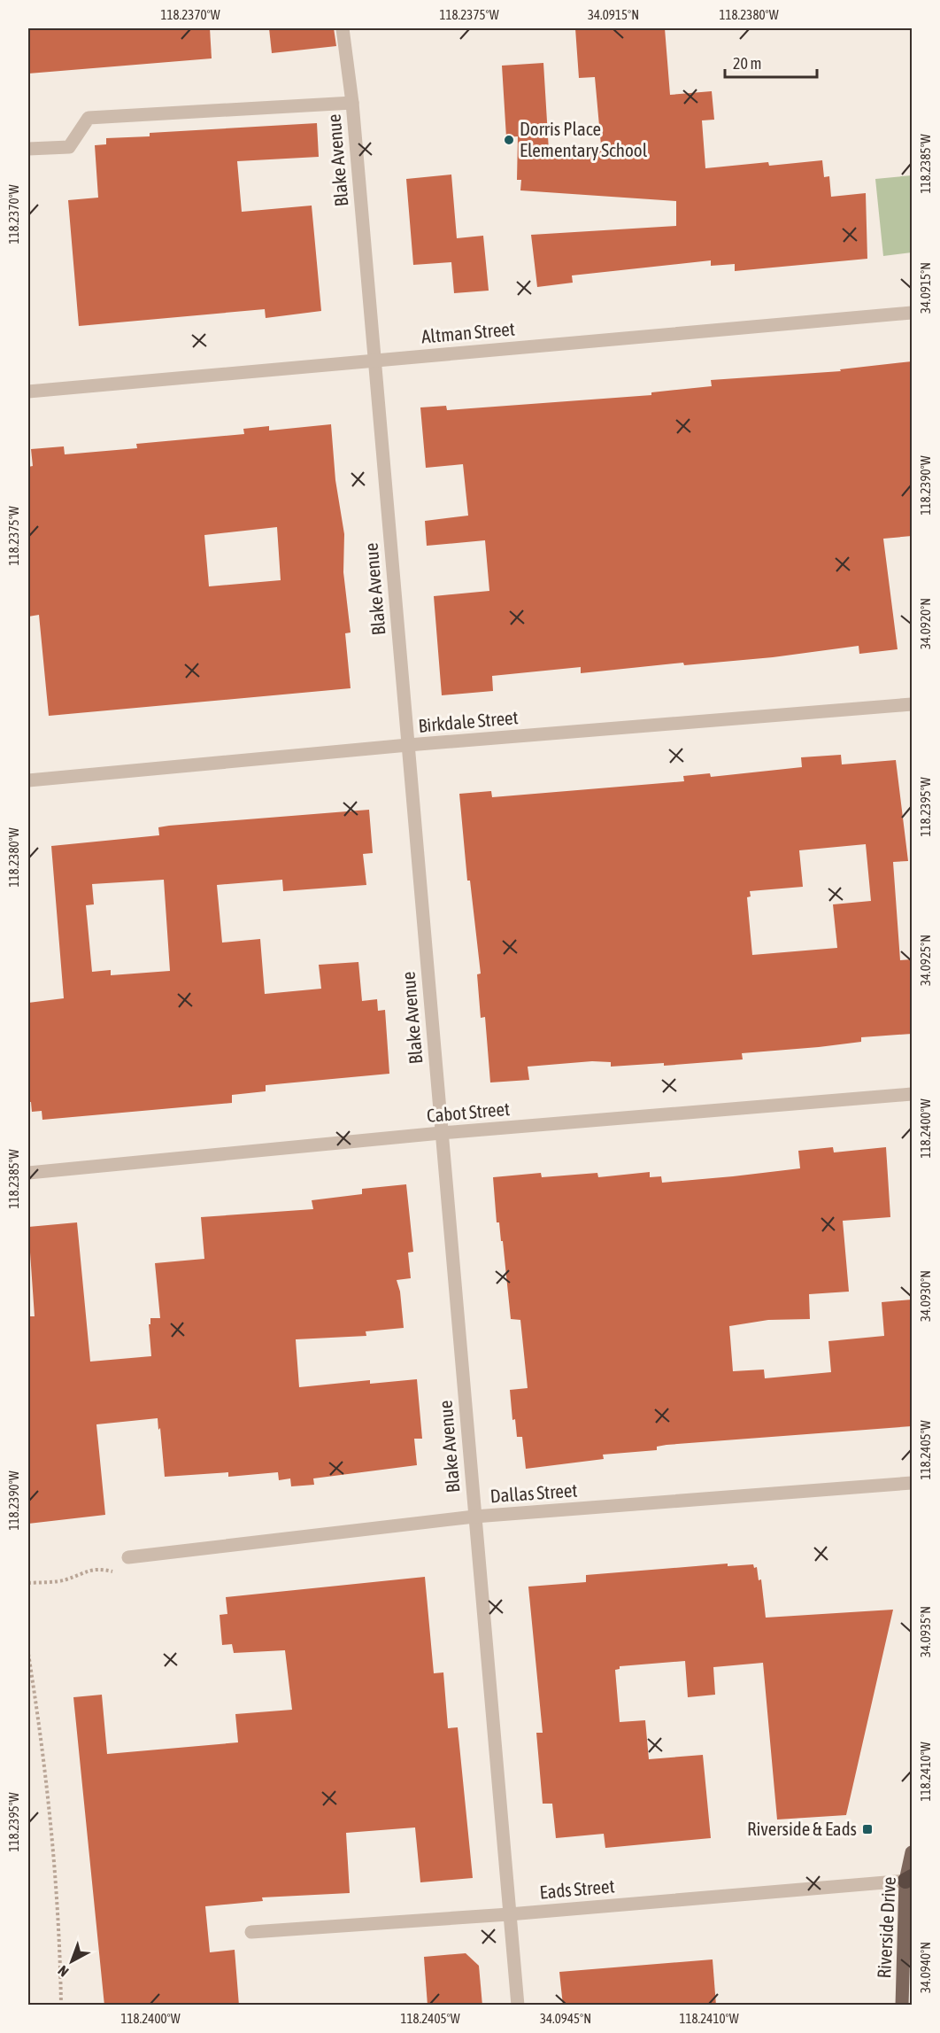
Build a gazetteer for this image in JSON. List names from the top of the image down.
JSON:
{
  "streets": {
    "main road": ["Riverside Drive"],
    "street": [
      "Blake Avenue",
      "Altman Street",
      "Birkdale Street",
      "Cabot Street",
      "Dallas Street",
      "Eads Street"
    ]
  },
  "crossings": [
    ["Blake Avenue", "Altman Street"],
    ["Blake Avenue", "Birkdale Street"],
    ["Blake Avenue", "Cabot Street"],
    ["Blake Avenue", "Dallas Street"],
    ["Blake Avenue", "Eads Street"],
    ["Eads Street", "Riverside Drive"]
  ],
  "places": {
    "other": ["Dorris Place Elementary School"],
    "transit": ["Riverside & Eads"]
  },
  "scale_bar": "20 m",
  "north": "bottom left",
  "coordinates": [
    "118.2370°W",
    "118.2375°W",
    "34.0915°N",
    "118.2380°W",
    "118.2385°W",
    "118.2390°W",
    "34.0920°N",
    "118.2395°W",
    "34.0925°N",
    "118.2400°W",
    "34.0930°N",
    "118.2405°W",
    "34.0935°N",
    "118.2410°W",
    "34.0940°N",
    "34.0945°N"
  ]
}
